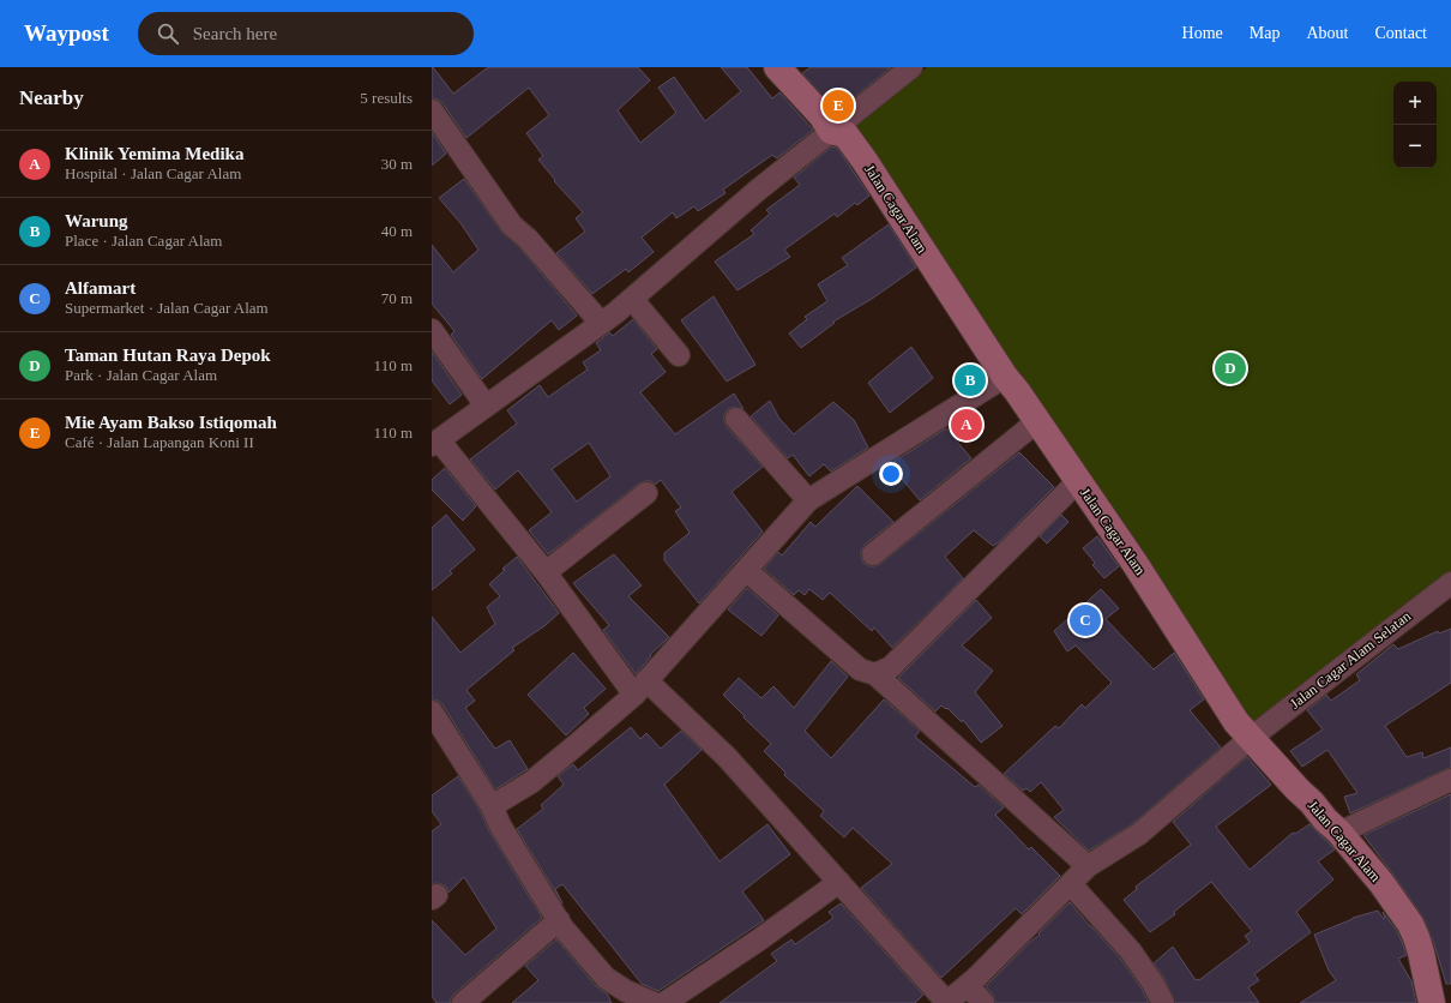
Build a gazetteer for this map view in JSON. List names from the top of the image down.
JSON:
{
  "streets": {
    "street": ["Jalan Cagar Alam", "Jalan Cagar Alam Selatan"]
  },
  "crossings": [
    ["Jalan Cagar Alam", "Jalan Cagar Alam Selatan"]
  ],
  "page": {
    "header": "Waypost",
    "search": "Search here",
    "nav": [
      "Home",
      "Map",
      "About",
      "Contact"
    ],
    "heading": ["Nearby", "5 results"],
    "map_buttons": ["+", "−"],
    "pins": [
      "E",
      "D",
      "B",
      "A",
      "C"
    ],
    "list": [
      {
        "mark": "A",
        "name": "Klinik Yemima Medika",
        "note": "Hospital · Jalan Cagar Alam",
        "value": "30 m"
      },
      {
        "mark": "B",
        "name": "Warung",
        "note": "Place · Jalan Cagar Alam",
        "value": "40 m"
      },
      {
        "mark": "C",
        "name": "Alfamart",
        "note": "Supermarket · Jalan Cagar Alam",
        "value": "70 m"
      },
      {
        "mark": "D",
        "name": "Taman Hutan Raya Depok",
        "note": "Park · Jalan Cagar Alam",
        "value": "110 m"
      },
      {
        "mark": "E",
        "name": "Mie Ayam Bakso Istiqomah",
        "note": "Café · Jalan Lapangan Koni II",
        "value": "110 m"
      }
    ]
  }
}
